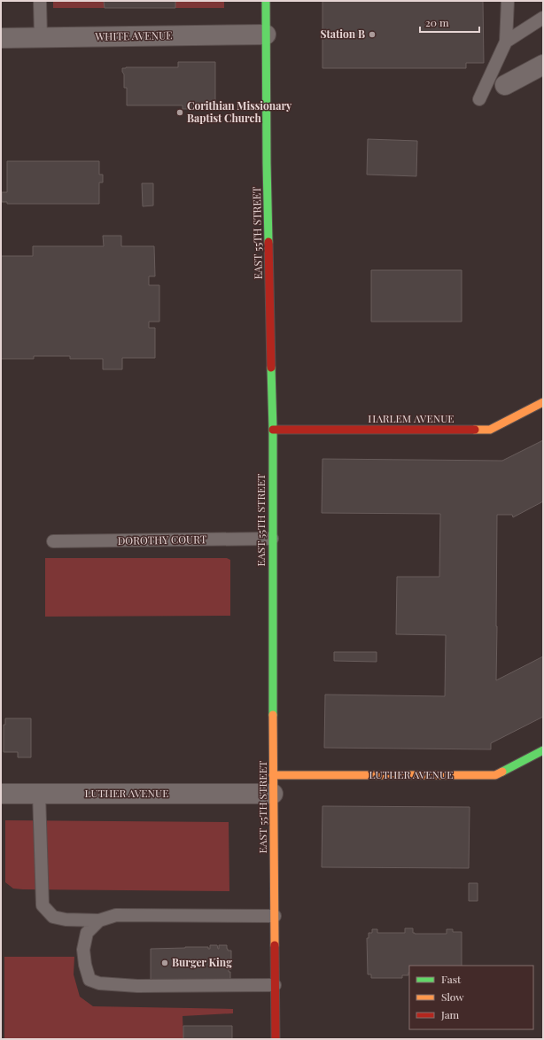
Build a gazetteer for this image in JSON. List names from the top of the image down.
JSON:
{
  "streets": {
    "main road": ["EAST 55TH STREET", "HARLEM AVENUE", "LUTHER AVENUE"],
    "street": ["WHITE AVENUE"],
    "lane": ["DOROTHY COURT"]
  },
  "crossings": [
    ["WHITE AVENUE", "EAST 55TH STREET"],
    ["EAST 55TH STREET", "HARLEM AVENUE"],
    ["EAST 55TH STREET", "DOROTHY COURT"],
    ["EAST 55TH STREET", "LUTHER AVENUE"]
  ],
  "places": ["Station B", "Corithian Missionary Baptist Church", "Burger King"],
  "legend": ["Fast", "Slow", "Jam"],
  "scale_bar": "20 m"
}
